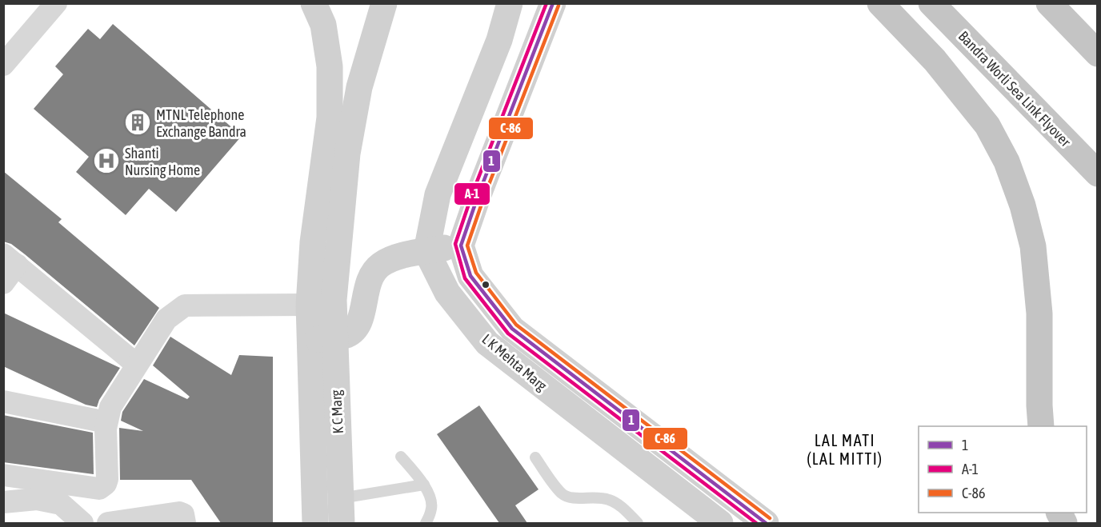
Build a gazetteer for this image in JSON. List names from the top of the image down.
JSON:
{
  "streets": {
    "highway": ["Bandra Worli Sea Link Flyover"],
    "main road": ["L K Mehta Marg", "K C Marg"]
  },
  "districts": ["LAL MATI (LAL MITTI)"],
  "places": {
    "building": ["MTNL Telephone Exchange Bandra"],
    "hospital": ["Shanti Nursing Home"]
  },
  "lines": ["transit line 1", "transit line A-1", "transit line C-86"],
  "legend": ["1", "A-1", "C-86"]
}
